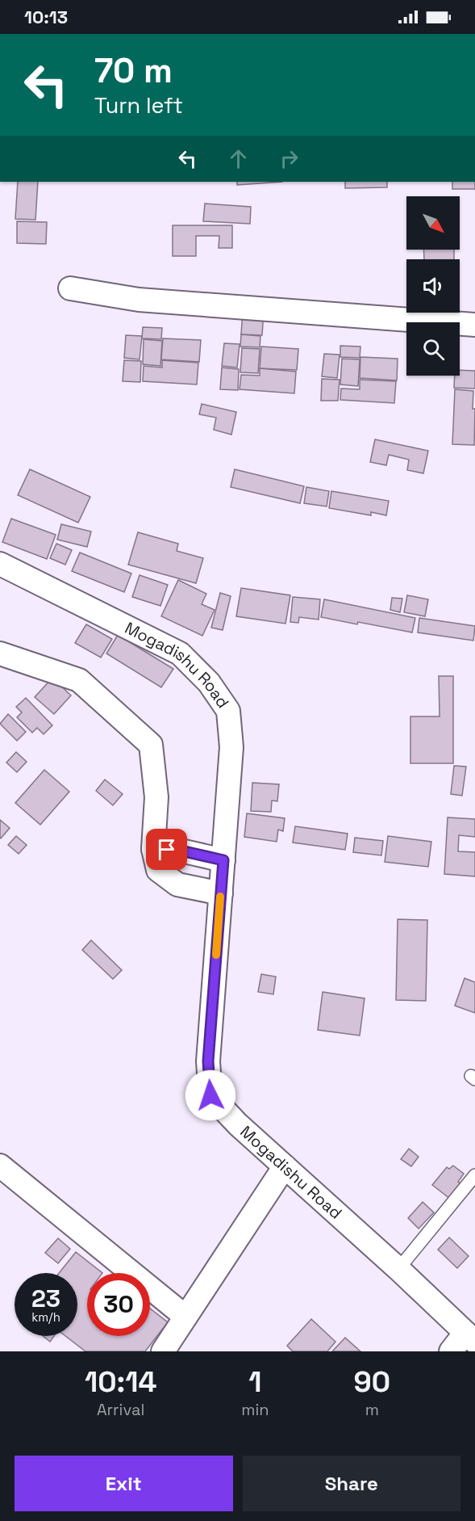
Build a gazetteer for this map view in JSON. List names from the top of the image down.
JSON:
{
  "streets": {
    "street": ["Mogadishu Road"]
  },
  "north": "bottom right",
  "page": {
    "status": "10:13",
    "turn": ["70 m", "Turn left"],
    "speed": "23 km/h",
    "limit": "30",
    "eta": [
      "10:14",
      "Arrival",
      "1",
      "min",
      "90",
      "m"
    ],
    "buttons": ["Exit", "Share"]
  }
}
